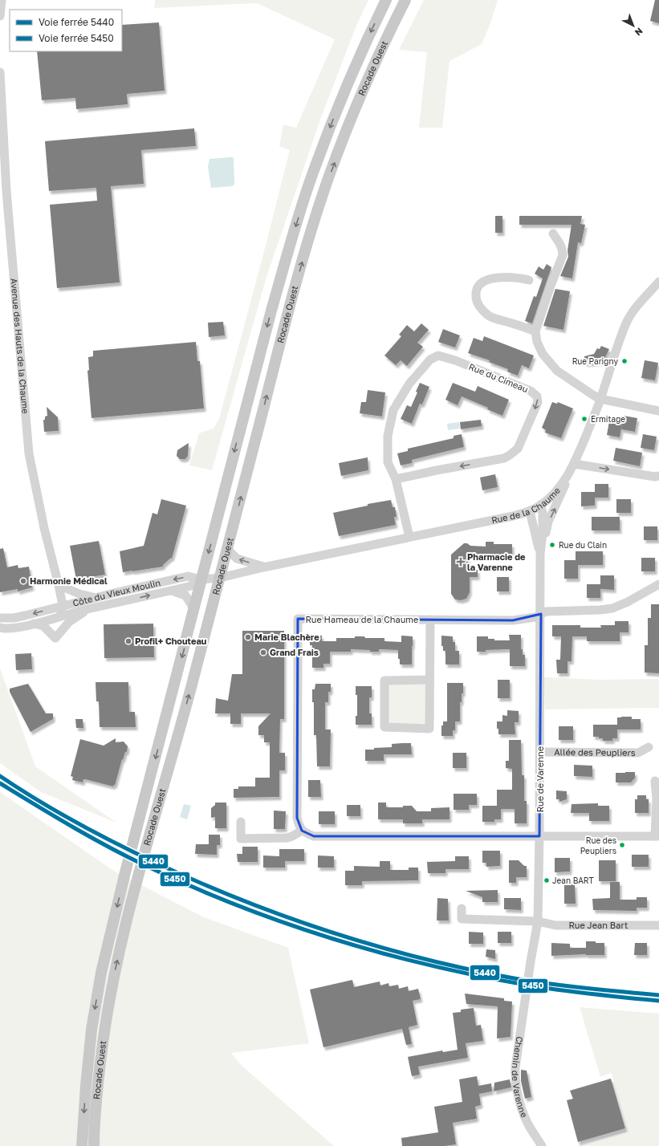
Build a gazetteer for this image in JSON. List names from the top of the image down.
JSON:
{
  "streets": {
    "main road": ["Rocade Ouest"],
    "street": [
      "Avenue des Hauts de la Chaume",
      "Rue du Cimeau",
      "Rue de la Chaume",
      "Côte du Vieux Moulin",
      "Rue Hameau de la Chaume",
      "Allée des Peupliers",
      "Rue de Varenne",
      "Rue Jean Bart",
      "Chemin de Varenne"
    ]
  },
  "crossings": [
    ["Rocade Ouest", "Rue de la Chaume"],
    ["Rocade Ouest", "Côte du Vieux Moulin"],
    ["Avenue des Hauts de la Chaume", "Côte du Vieux Moulin"],
    ["Rue du Cimeau", "Rue de la Chaume"],
    ["Rue de la Chaume", "Côte du Vieux Moulin"],
    ["Rue de la Chaume", "Rue de Varenne"],
    ["Rue Hameau de la Chaume", "Rue de Varenne"],
    ["Allée des Peupliers", "Rue de Varenne"],
    ["Rue de Varenne", "Rue Jean Bart"],
    ["Rue de Varenne", "Chemin de Varenne"]
  ],
  "places": {
    "other": [
      "Rue Parigny",
      "Ermitage",
      "Rue du Clain",
      "Harmonie Médical",
      "Marie Blachère",
      "Profil+ Chouteau",
      "Grand Frais",
      "Rue des Peupliers",
      "Jean BART"
    ],
    "health": ["Pharmacie de la Varenne"]
  },
  "lines": ["rail line 5440", "rail line 5450"],
  "legend": ["Voie ferrée 5440", "Voie ferrée 5450"],
  "north": "bottom right"
}
